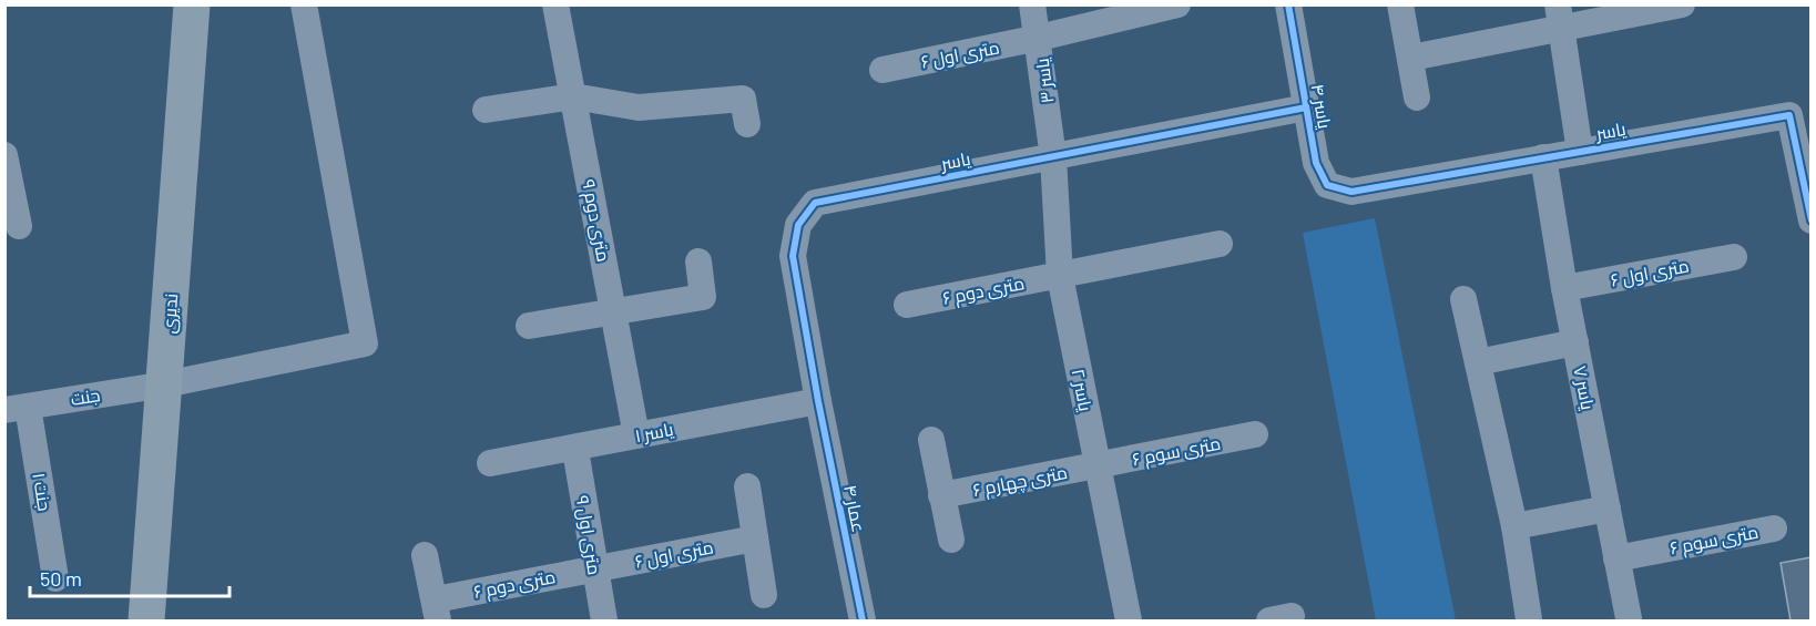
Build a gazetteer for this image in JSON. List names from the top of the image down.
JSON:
{
  "streets": {
    "street": [
      "۶ متری اول",
      "یاسر ۳",
      "یاسر ۴",
      "یاسر",
      "۹ متری دوم",
      "۶ متری دوم",
      "ندیری",
      "یاسر ۷",
      "یاسر ۲",
      "جنت",
      "یاسر ۱",
      "۶ متری سوم",
      "۶ متری چهارم",
      "جنت ۱",
      "عمار ۴",
      "۹ متری اول"
    ]
  },
  "crossings": [
    ["۶ متری اول", "یاسر ۳"],
    ["۶ متری اول", "۶ متری دوم"],
    ["۶ متری اول", "یاسر ۷"],
    ["۶ متری اول", "۹ متری اول"],
    ["یاسر ۳", "یاسر"],
    ["یاسر ۳", "یاسر ۲"],
    ["یاسر ۴", "یاسر"],
    ["یاسر", "یاسر ۷"],
    ["یاسر", "یاسر ۲"],
    ["یاسر", "یاسر ۱"],
    ["یاسر", "عمار ۴"],
    ["۹ متری دوم", "یاسر ۱"],
    ["۶ متری دوم", "یاسر ۲"],
    ["۶ متری دوم", "۹ متری اول"],
    ["ندیری", "جنت"],
    ["یاسر ۷", "۶ متری سوم"],
    ["یاسر ۲", "۶ متری سوم"],
    ["یاسر ۲", "۶ متری چهارم"],
    ["جنت", "جنت ۱"],
    ["یاسر ۱", "عمار ۴"],
    ["یاسر ۱", "۹ متری اول"],
    ["۶ متری سوم", "۶ متری چهارم"]
  ],
  "scale_bar": "50 m"
}
